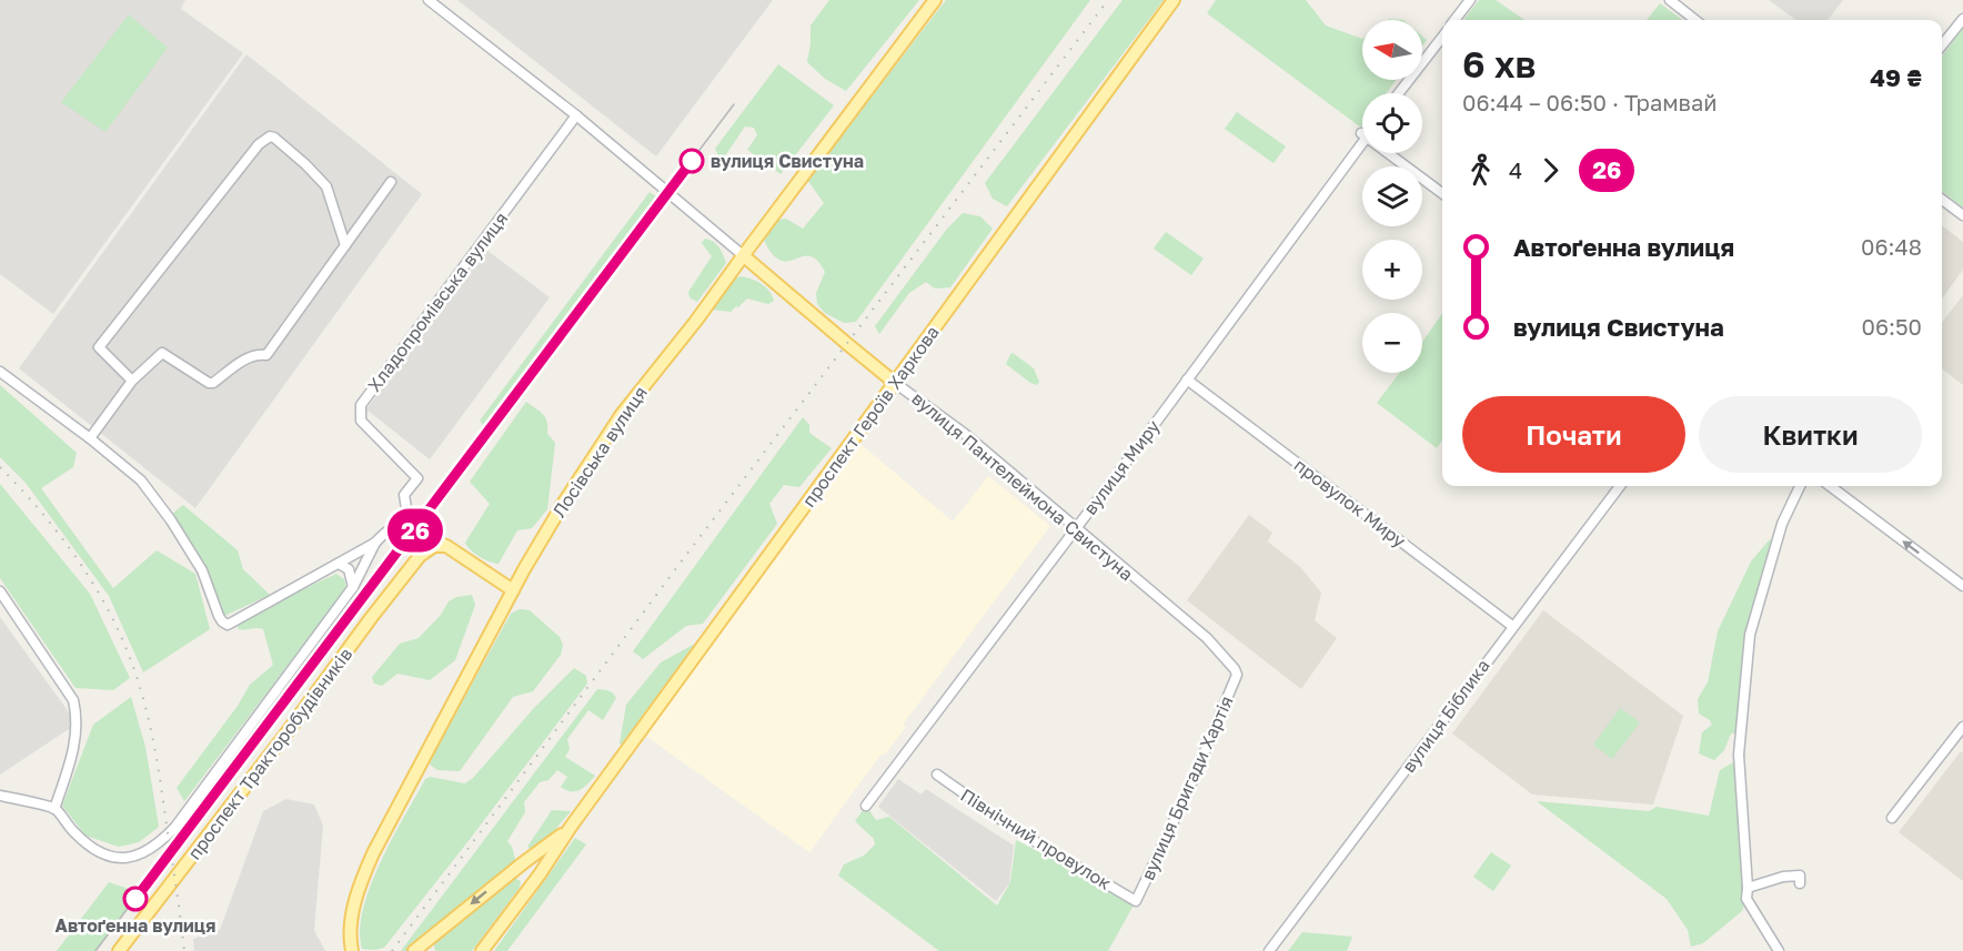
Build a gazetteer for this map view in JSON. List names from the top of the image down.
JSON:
{
  "streets": {
    "main road": [
      "проспект Героїв Харкова",
      "Лосівська вулиця",
      "вулиця Пантелеймона Свистуна",
      "проспект Тракторобудівників"
    ],
    "street": [
      "Хладопромівська вулиця",
      "вулиця Миру",
      "провулок Миру",
      "вулиця Біблика",
      "вулиця Бригади Хартія",
      "Північний провулок"
    ]
  },
  "crossings": [
    ["Хладопромівська вулиця", "вулиця Пантелеймона Свистуна"],
    ["проспект Героїв Харкова", "вулиця Пантелеймона Свистуна"],
    ["Лосівська вулиця", "вулиця Пантелеймона Свистуна"],
    ["вулиця Миру", "вулиця Пантелеймона Свистуна"],
    ["вулиця Миру", "провулок Миру"],
    ["вулиця Пантелеймона Свистуна", "вулиця Бригади Хартія"],
    ["провулок Миру", "вулиця Біблика"],
    ["вулиця Бригади Хартія", "Північний провулок"]
  ],
  "places": ["вулиця Свистуна", "Автоґенна вулиця"],
  "lines": ["tram line 26"],
  "north": "left",
  "page": {
    "on_map": "26",
    "map_buttons": ["+", "−"],
    "heading": ["6 хв", "06:44 – 06:50 · Трамвай", "49 ₴"],
    "legs": ["4", "26"],
    "list": [
      {
        "name": "Автоґенна вулиця",
        "value": "06:48"
      },
      {
        "name": "вулиця Свистуна",
        "value": "06:50"
      }
    ],
    "buttons": ["Почати", "Квитки"]
  }
}
